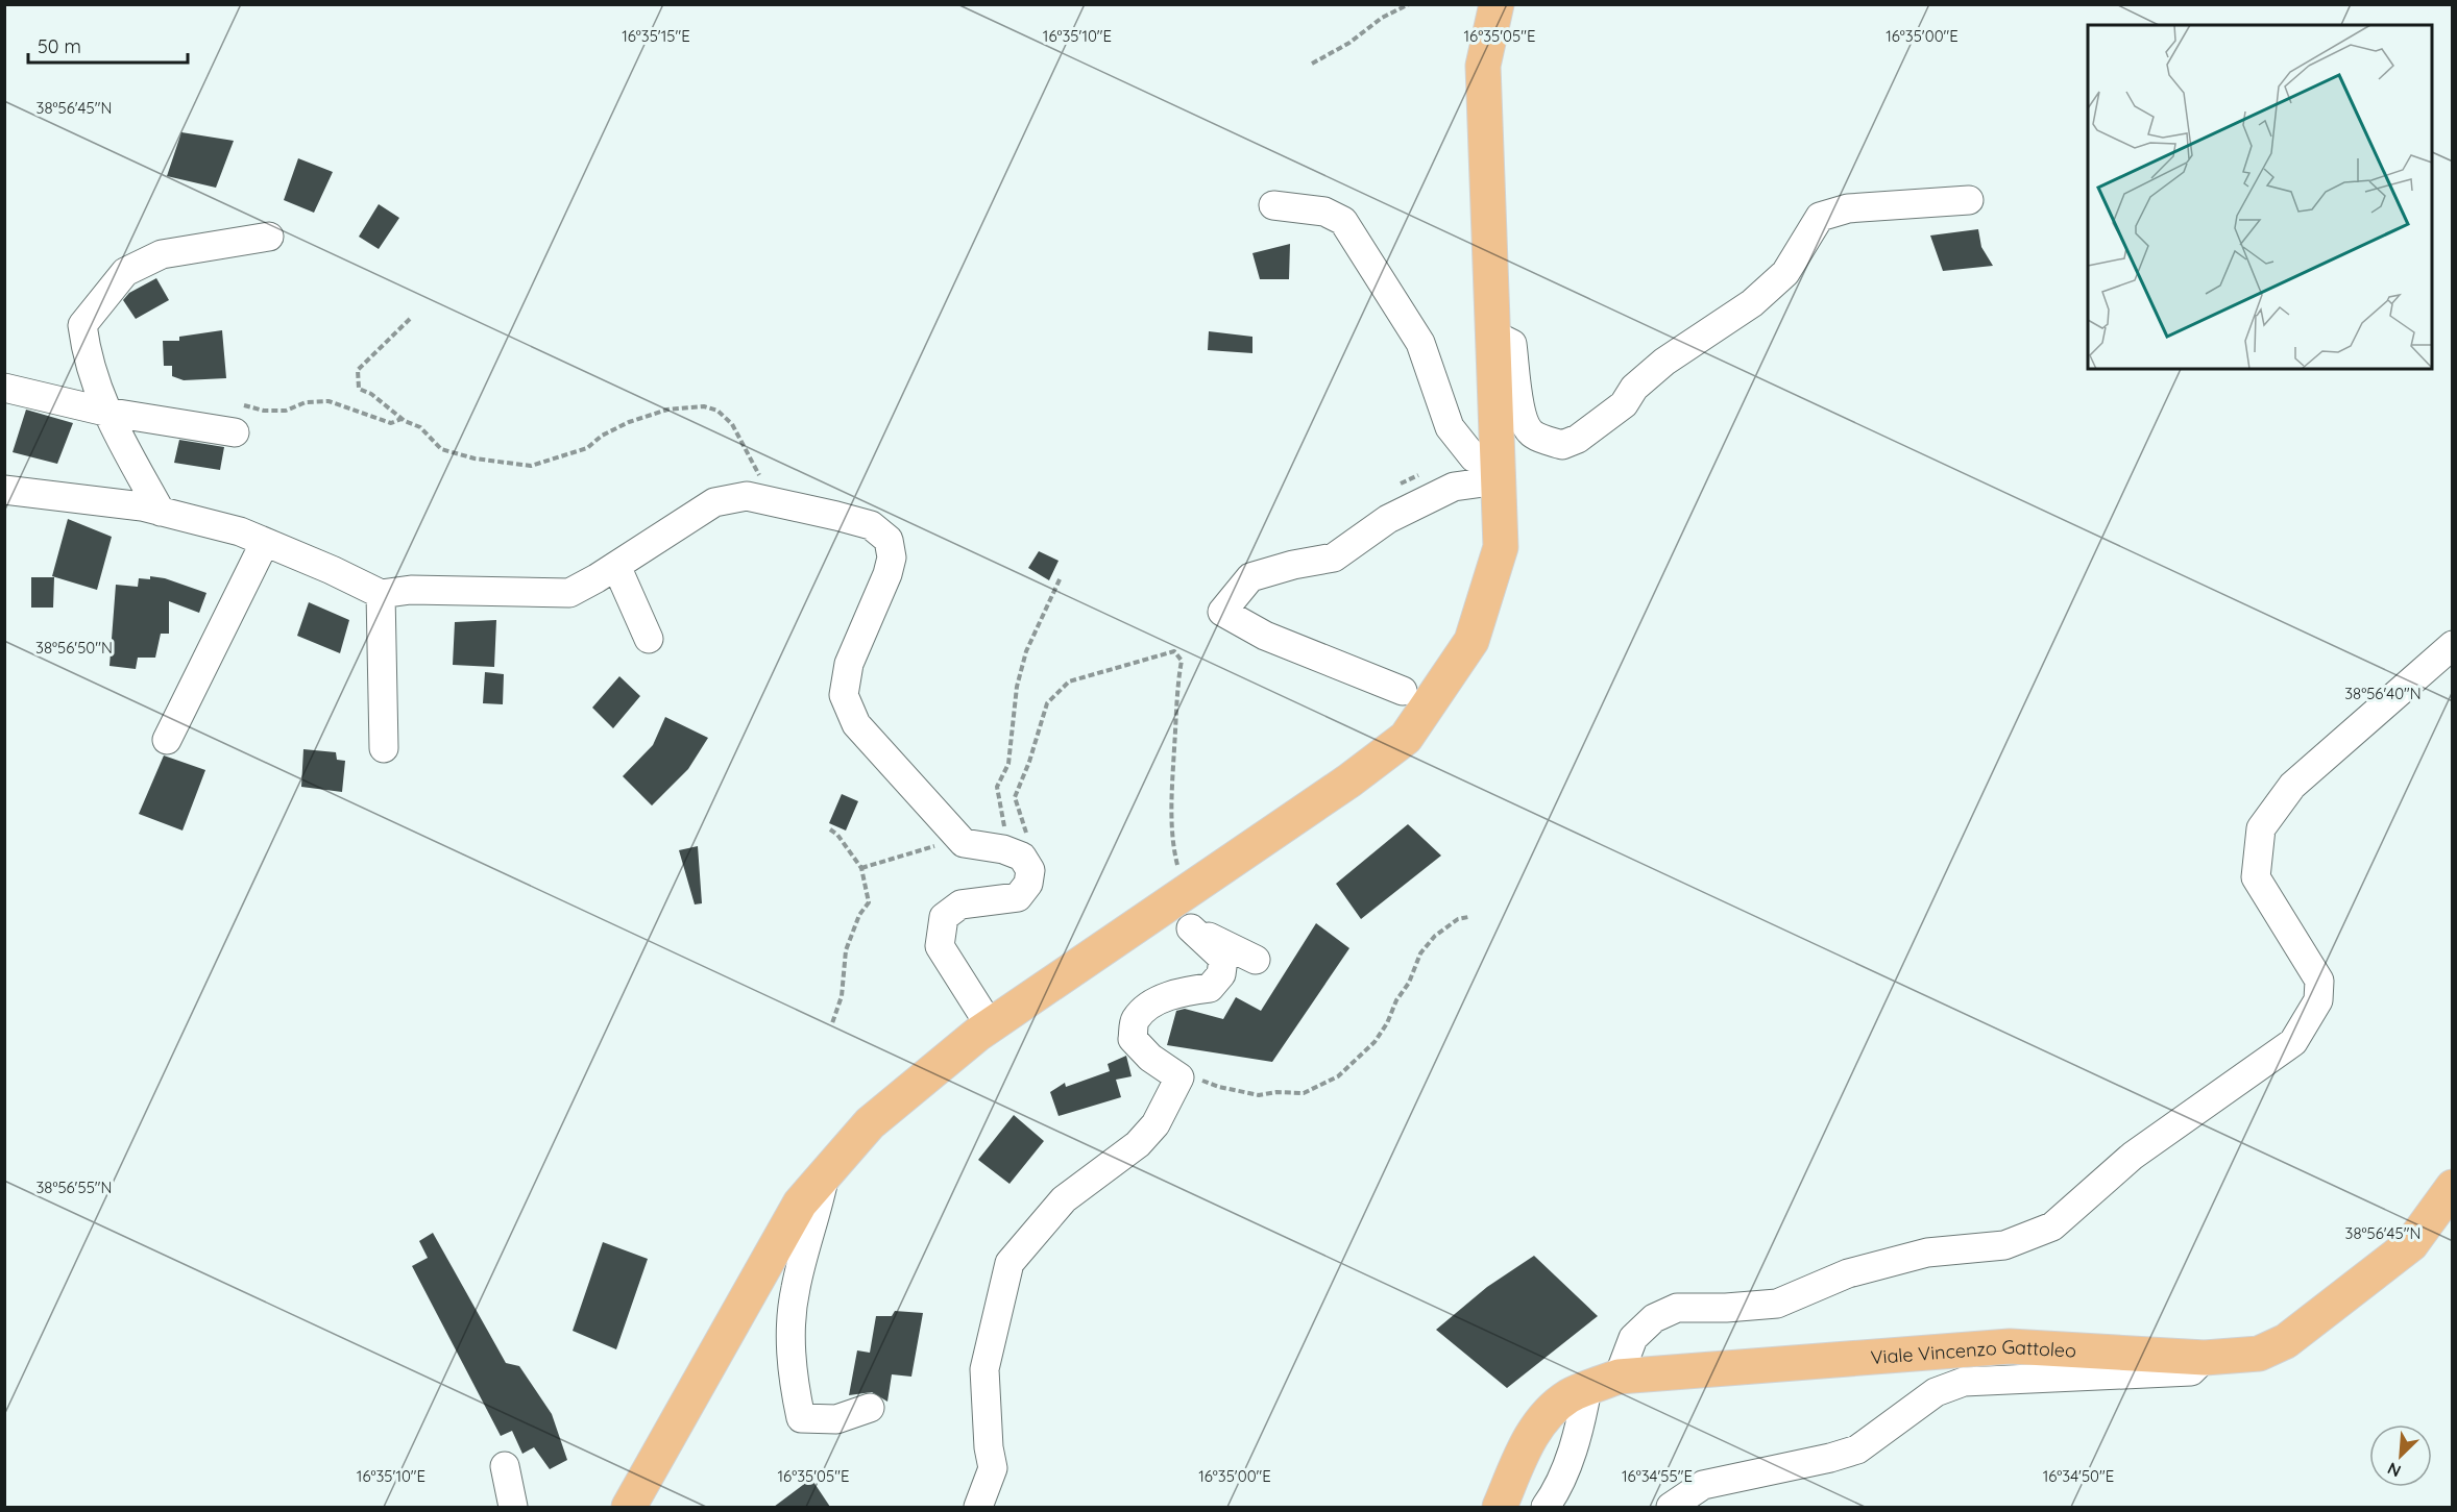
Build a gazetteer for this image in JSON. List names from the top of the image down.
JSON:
{
  "streets": {
    "main road": ["Viale Vincenzo Gattoleo"]
  },
  "scale_bar": "50 m",
  "north": "bottom left",
  "coordinates": [
    "16°35'15\"E",
    "16°35'10\"E",
    "16°35'05\"E",
    "16°35'00\"E",
    "38°56'45\"N",
    "38°56'50\"N",
    "38°56'40\"N",
    "38°56'55\"N",
    "16°34'55\"E",
    "16°34'50\"E"
  ]
}
